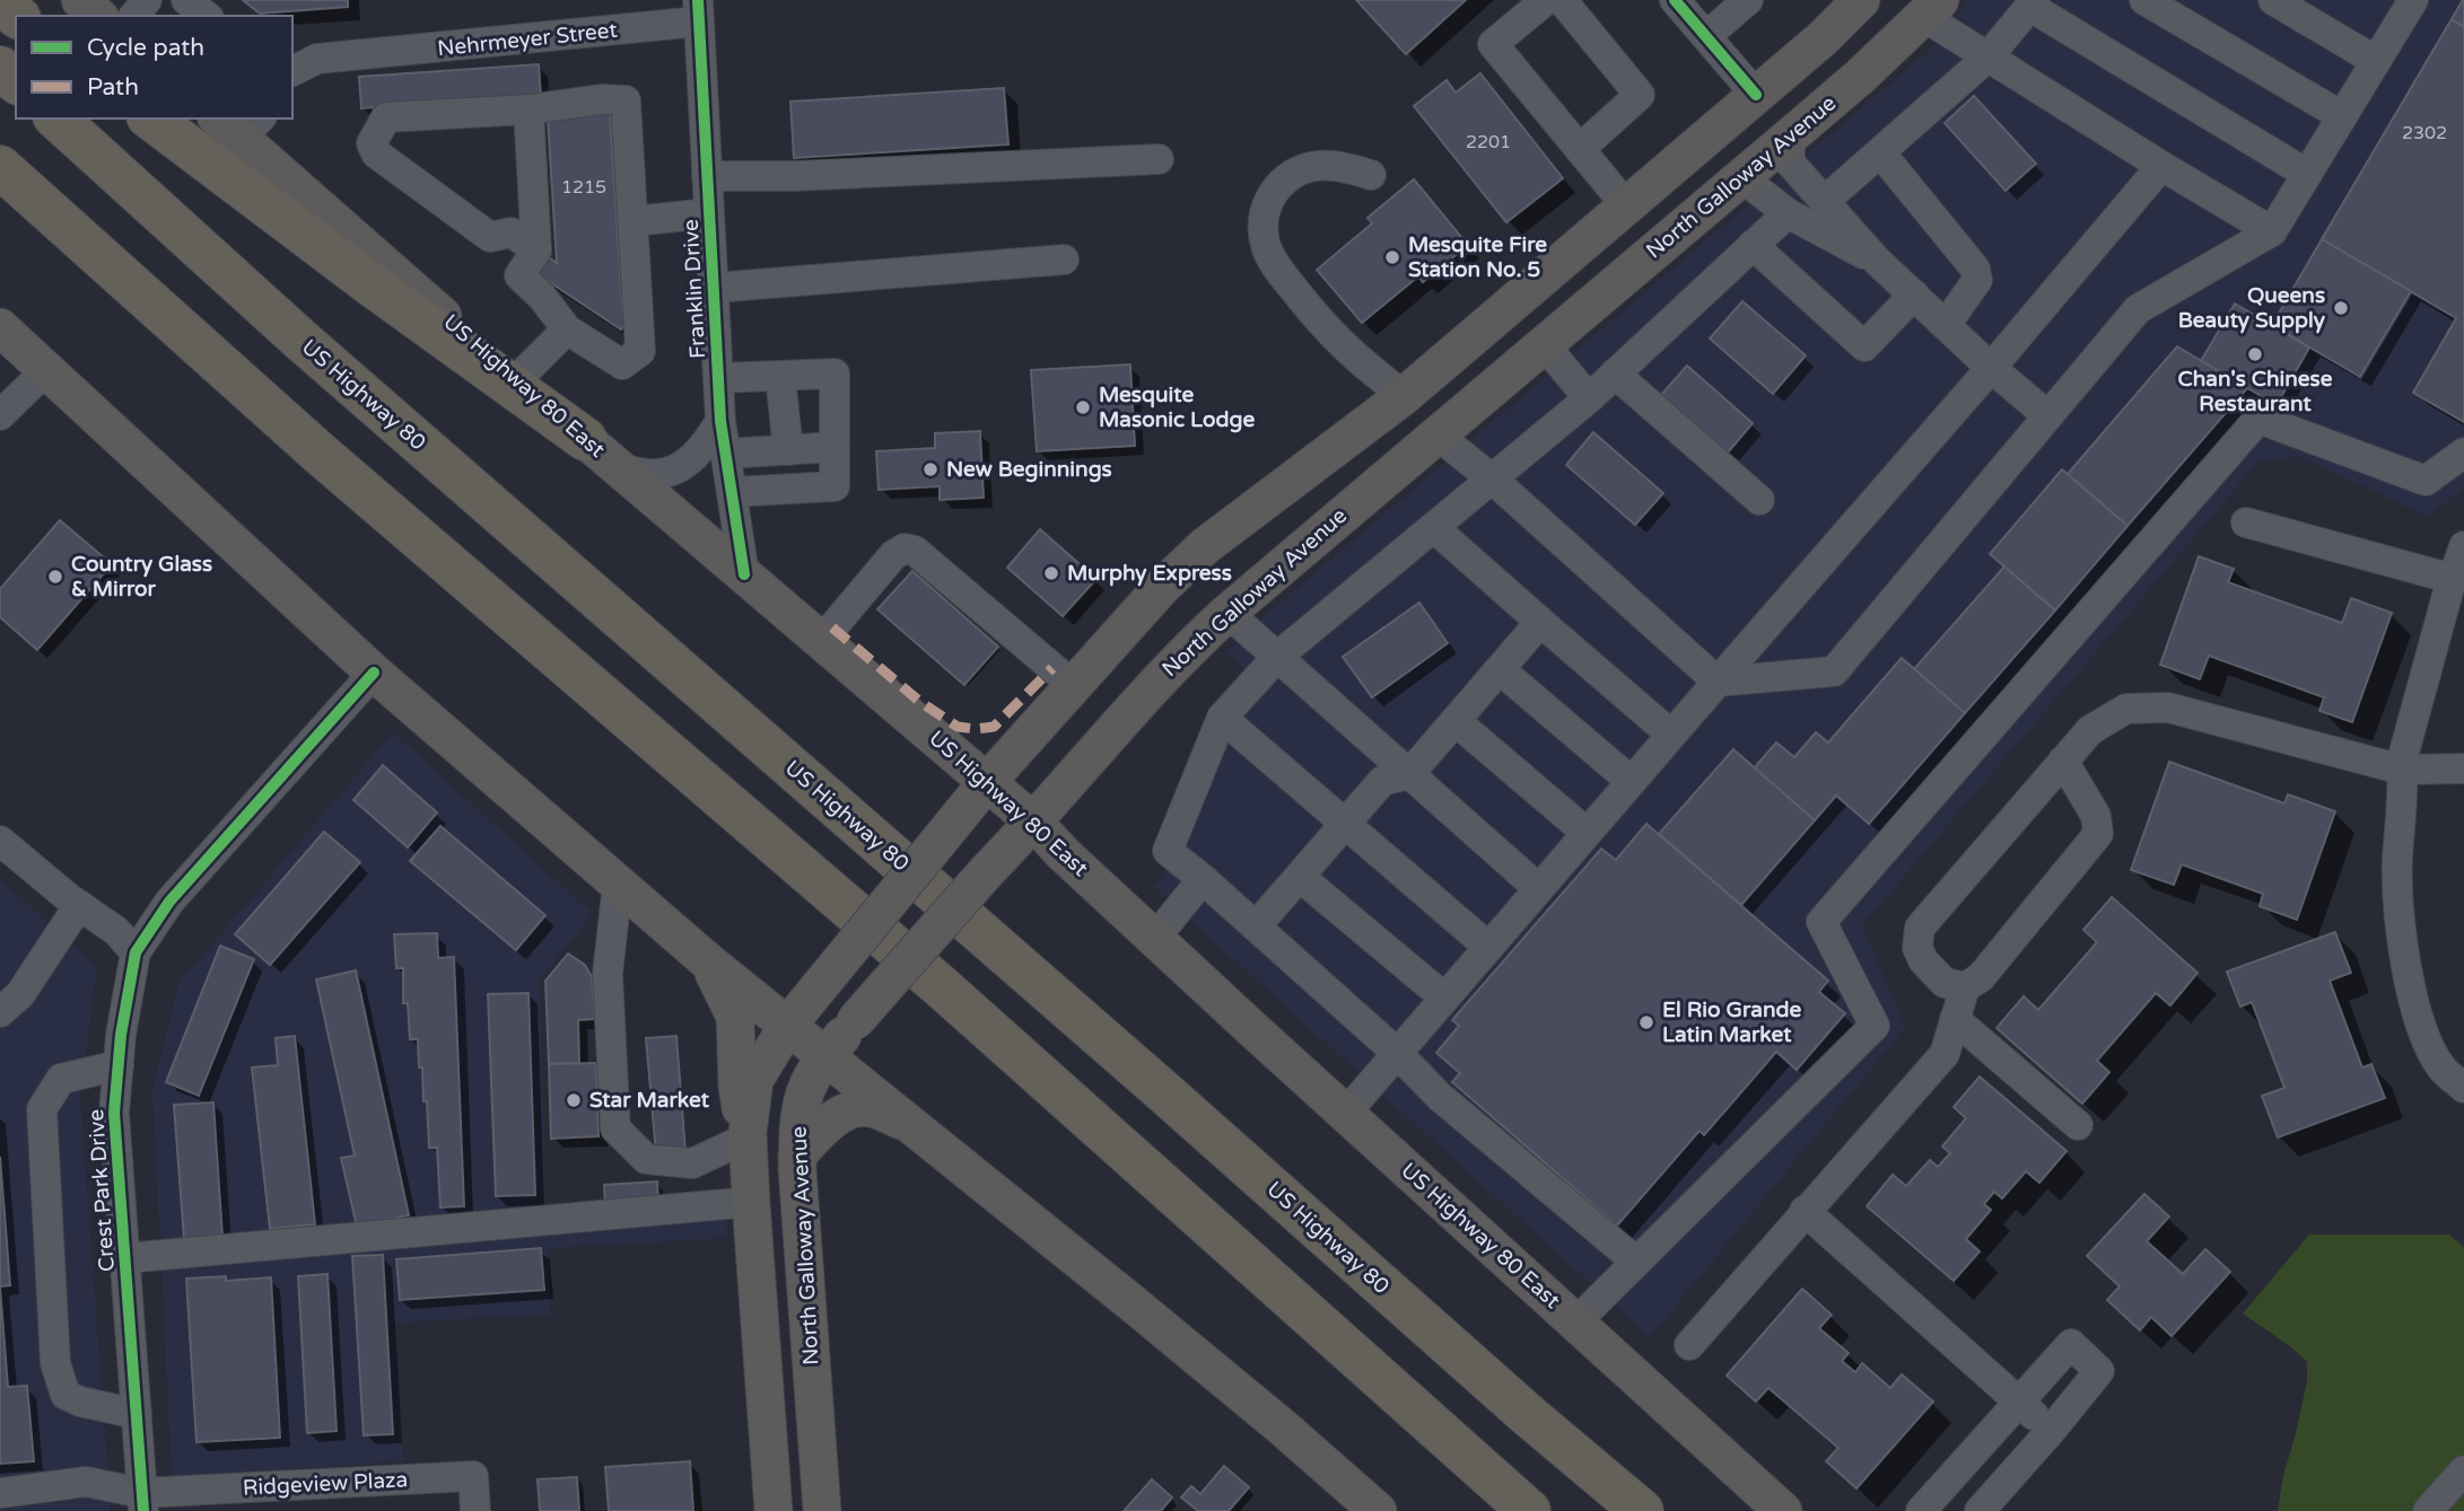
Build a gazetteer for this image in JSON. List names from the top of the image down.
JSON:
{
  "streets": {
    "highway": ["US Highway 80"],
    "main road": ["North Galloway Avenue", "US Highway 80 East"],
    "street": [
      "Nehrmeyer Street",
      "Franklin Drive",
      "Crest Park Drive",
      "Ridgeview Plaza"
    ]
  },
  "crossings": [
    ["Nehrmeyer Street", "Franklin Drive"],
    ["North Galloway Avenue", "US Highway 80 East"],
    ["Franklin Drive", "US Highway 80 East"],
    ["Crest Park Drive", "Ridgeview Plaza"]
  ],
  "places": [
    "Mesquite Fire Station No. 5",
    "Queens Beauty Supply",
    "Chan's Chinese Restaurant",
    "Mesquite Masonic Lodge",
    "New Beginnings",
    "Murphy Express",
    "Country Glass & Mirror",
    "El Rio Grande Latin Market",
    "Star Market"
  ],
  "house_numbers": ["2302", "2201", "1215"],
  "legend": ["Cycle path", "Path"]
}
